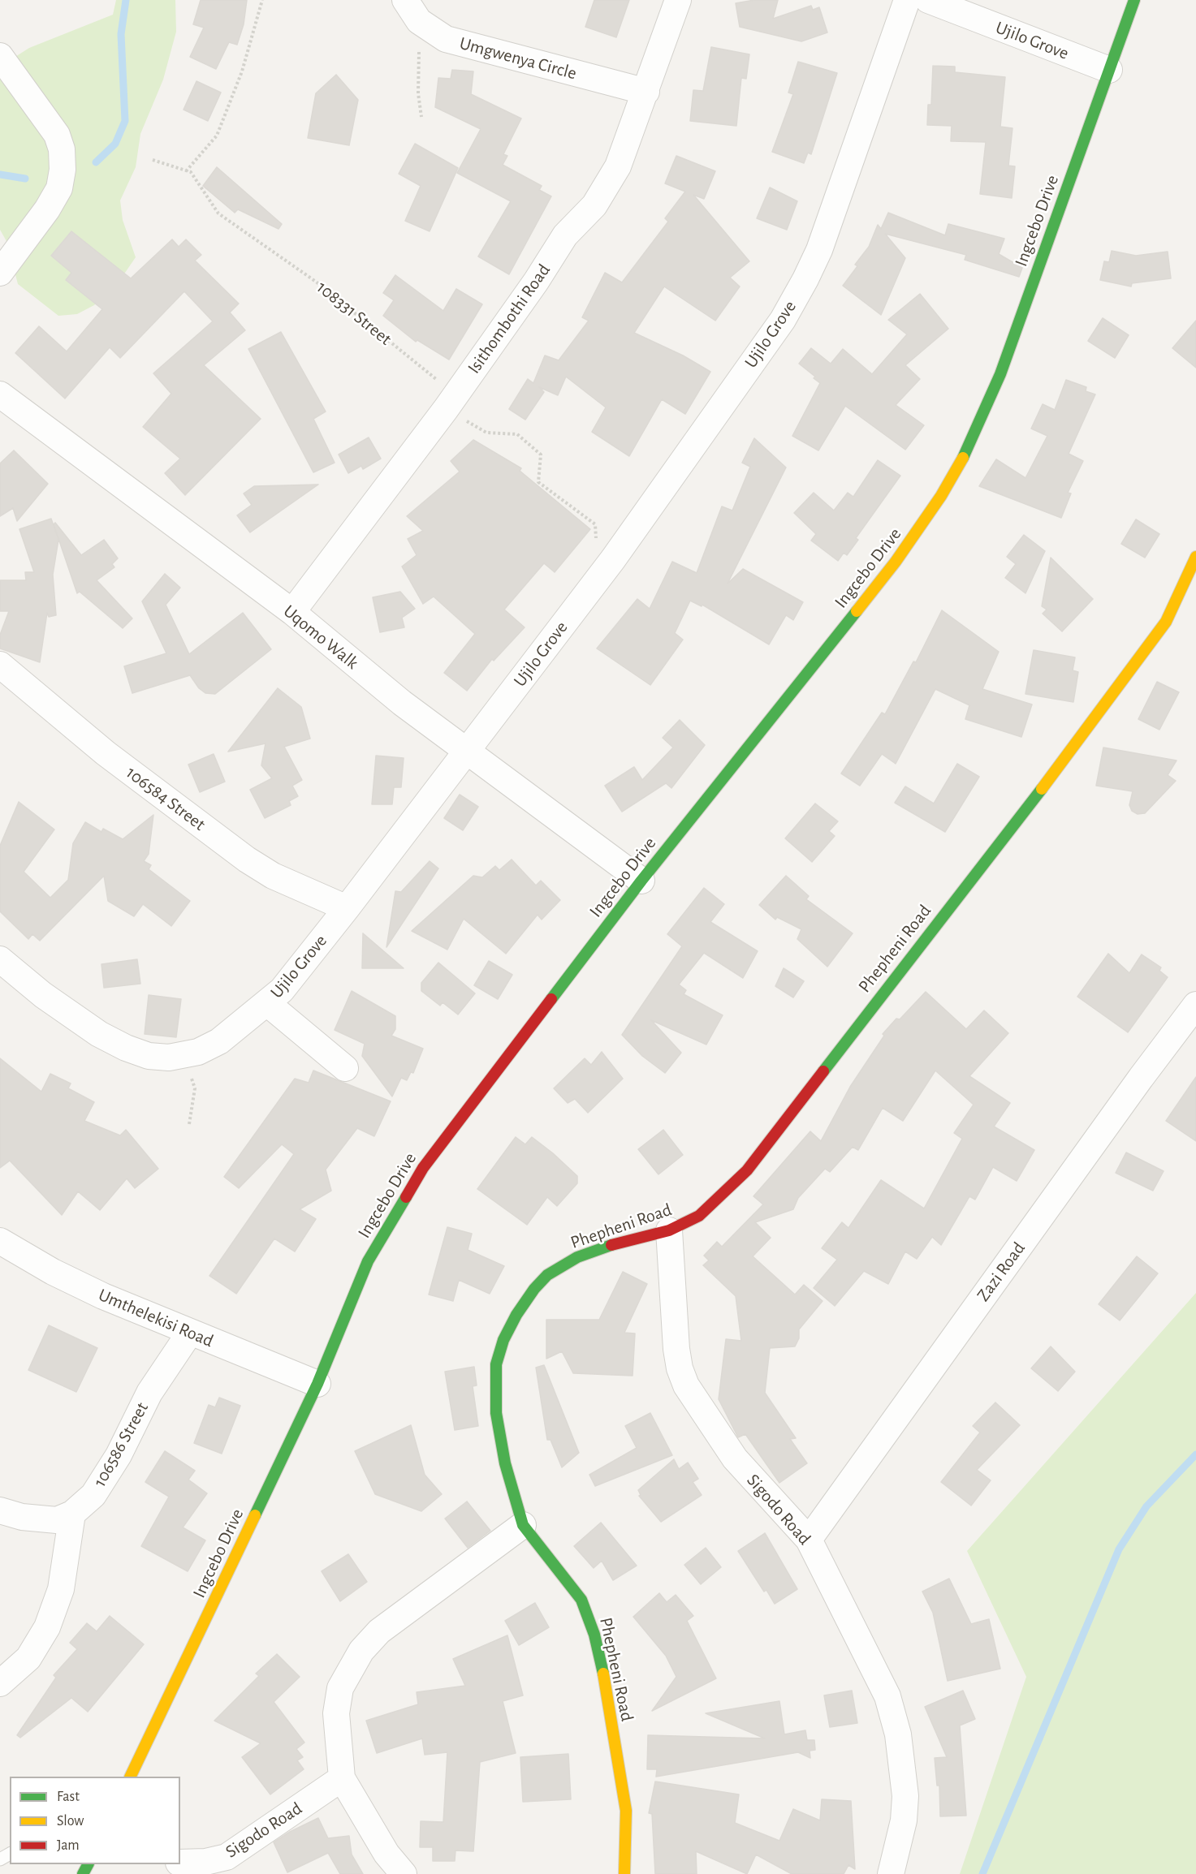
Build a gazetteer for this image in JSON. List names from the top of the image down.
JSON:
{
  "streets": {
    "main road": ["Ingcebo Drive", "Phepheni Road"],
    "street": [
      "Ujilo Grove",
      "Umgwenya Circle",
      "Isithombothi Road",
      "Uqomo Walk",
      "106584 Street",
      "Zazi Road",
      "Umthelekisi Road",
      "106586 Street",
      "Sigodo Road"
    ],
    "path": ["108331 Street"]
  },
  "crossings": [
    ["Ujilo Grove", "Ingcebo Drive"],
    ["Ujilo Grove", "108331 Street"],
    ["Ujilo Grove", "Uqomo Walk"],
    ["Ujilo Grove", "106584 Street"],
    ["Umgwenya Circle", "Isithombothi Road"],
    ["Ingcebo Drive", "Uqomo Walk"],
    ["Ingcebo Drive", "Umthelekisi Road"],
    ["108331 Street", "Isithombothi Road"],
    ["Isithombothi Road", "Uqomo Walk"],
    ["Phepheni Road", "Sigodo Road"],
    ["Zazi Road", "Sigodo Road"],
    ["Umthelekisi Road", "106586 Street"]
  ],
  "legend": ["Fast", "Slow", "Jam"]
}
